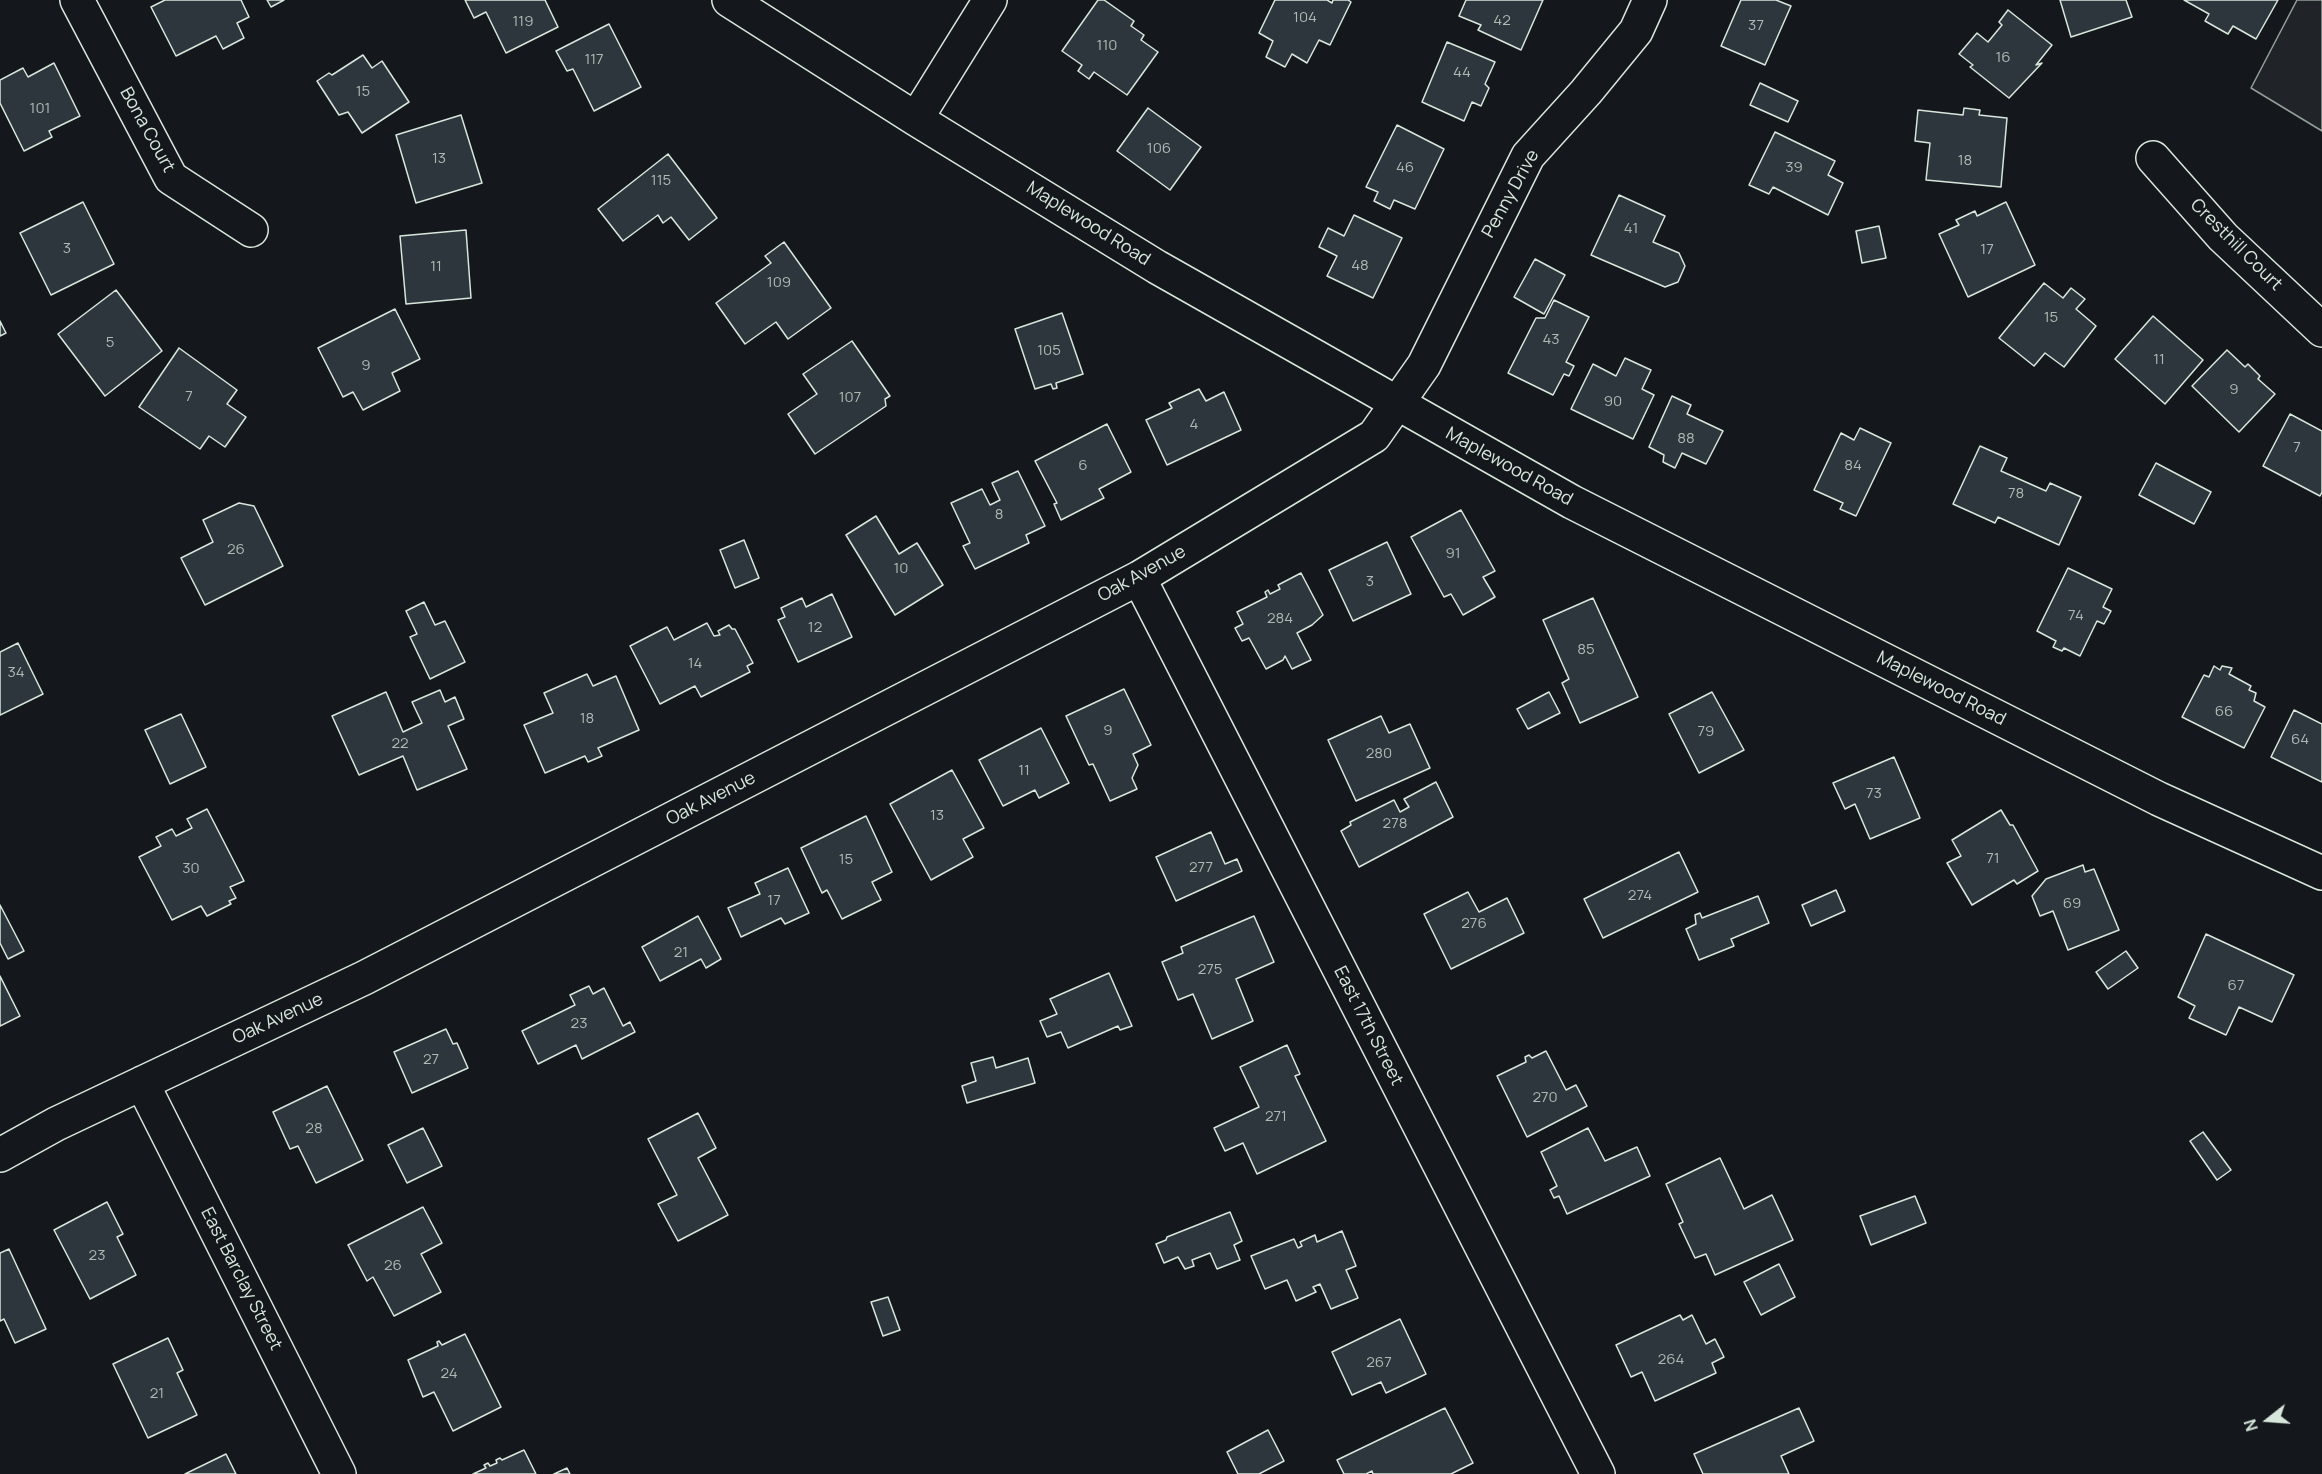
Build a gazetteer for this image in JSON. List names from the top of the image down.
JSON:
{
  "streets": {
    "street": [
      "Bona Court",
      "Penny Drive",
      "Maplewood Road",
      "Cresthill Court",
      "Oak Avenue",
      "East 17th Street",
      "East Barclay Street"
    ]
  },
  "crossings": [
    ["Penny Drive", "Maplewood Road"],
    ["Penny Drive", "Oak Avenue"],
    ["Maplewood Road", "Oak Avenue"],
    ["Oak Avenue", "East 17th Street"],
    ["Oak Avenue", "East Barclay Street"]
  ],
  "house_numbers": [
    "104",
    "42",
    "119",
    "37",
    "110",
    "16",
    "117",
    "44",
    "15",
    "101",
    "106",
    "13",
    "18",
    "46",
    "39",
    "115",
    "41",
    "3",
    "17",
    "48",
    "11",
    "109",
    "15",
    "43",
    "5",
    "105",
    "11",
    "9",
    "9",
    "7",
    "107",
    "90",
    "4",
    "88",
    "7",
    "6",
    "84",
    "78",
    "8",
    "26",
    "91",
    "10",
    "3",
    "74",
    "284",
    "12",
    "85",
    "14",
    "34",
    "66",
    "18",
    "9",
    "79",
    "64",
    "22",
    "280",
    "11",
    "73",
    "13",
    "278",
    "71",
    "15",
    "277",
    "30",
    "274",
    "17",
    "69",
    "276",
    "21",
    "275",
    "67",
    "23",
    "27",
    "270",
    "271",
    "28",
    "23",
    "26",
    "264",
    "267",
    "24",
    "21"
  ],
  "north": "left"
}
